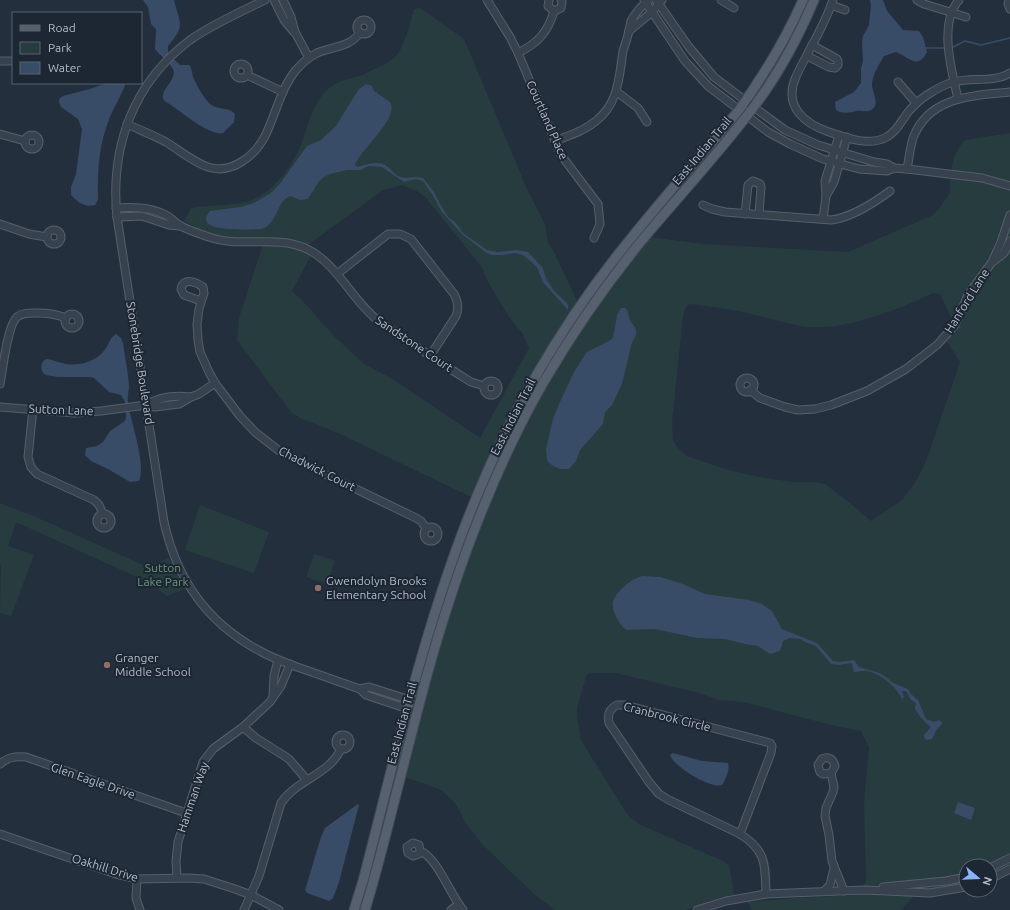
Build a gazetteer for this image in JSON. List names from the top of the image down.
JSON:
{
  "streets": {
    "main road": ["East Indian Trail"],
    "street": [
      "Courtland Place",
      "Hanford Lane",
      "Sandstone Court",
      "Stonebridge Boulevard",
      "Sutton Lane",
      "Chadwick Court",
      "Cranbrook Circle",
      "Glen Eagle Drive",
      "Hamman Way",
      "Oakhill Drive"
    ]
  },
  "crossings": [
    ["East Indian Trail", "Stonebridge Boulevard"],
    ["Sandstone Court", "Stonebridge Boulevard"],
    ["Stonebridge Boulevard", "Sutton Lane"],
    ["Stonebridge Boulevard", "Hamman Way"],
    ["Sutton Lane", "Chadwick Court"],
    ["Glen Eagle Drive", "Hamman Way"],
    ["Hamman Way", "Oakhill Drive"]
  ],
  "parks": ["Sutton Lake Park"],
  "places": ["Gwendolyn Brooks Elementary School", "Granger Middle School"],
  "legend": ["Road", "Park", "Water"],
  "north": "right"
}
